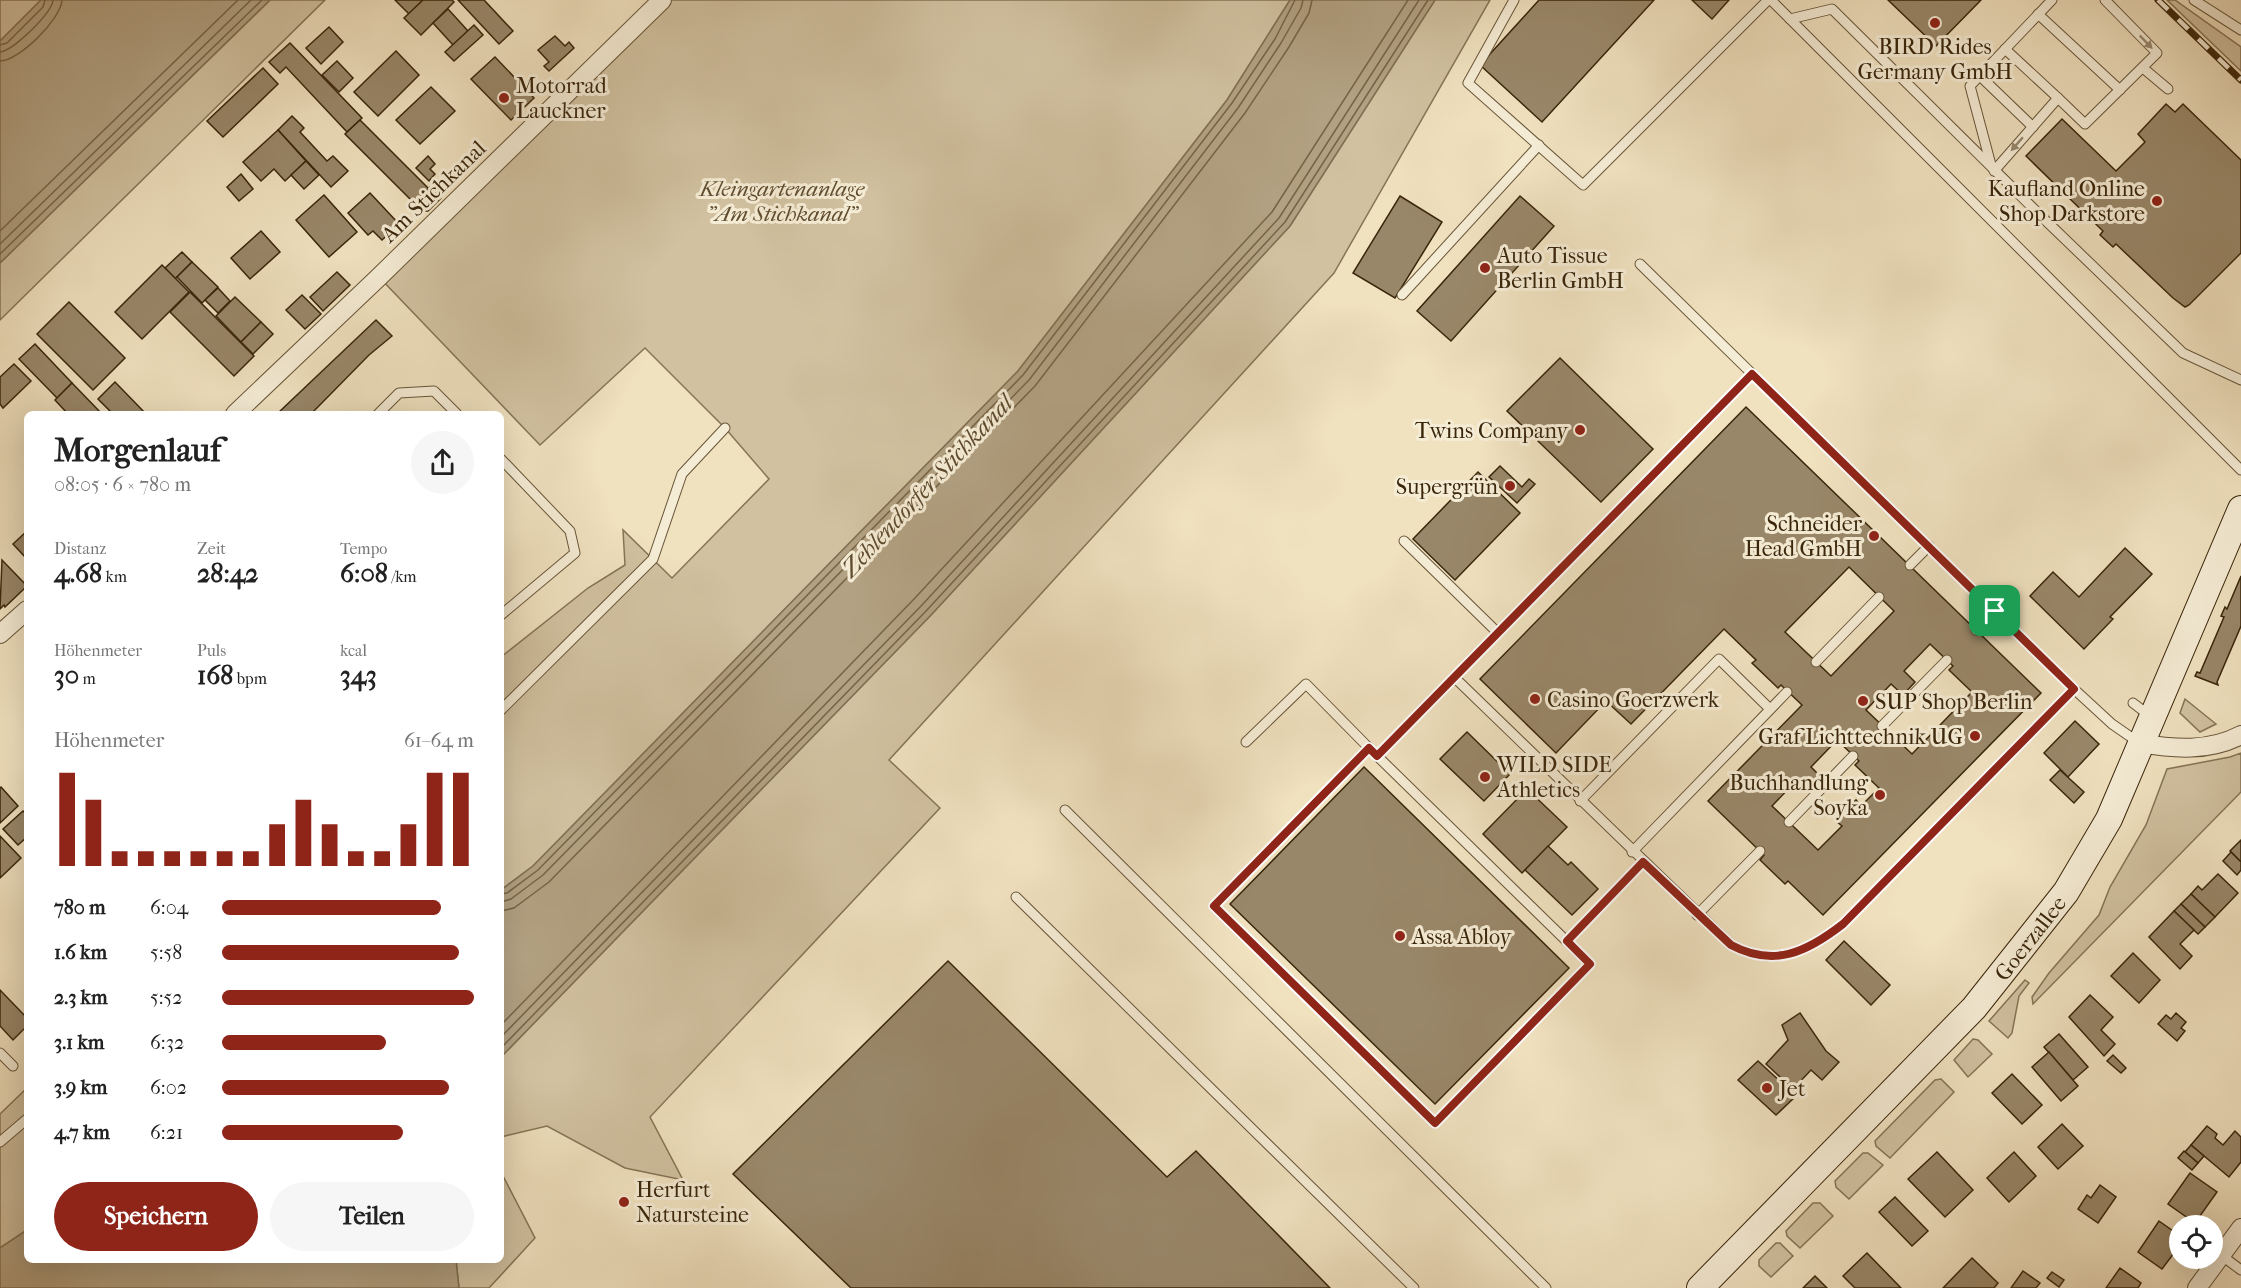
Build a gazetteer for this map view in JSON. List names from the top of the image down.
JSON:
{
  "streets": {
    "main road": ["Goerzallee"],
    "street": ["Am Stichkanal"]
  },
  "water": ["Zehlendorfer Stichkanal"],
  "parks": ["Kleingartenanlage \"Am Stichkanal\""],
  "places": [
    "BIRD Rides Germany GmbH",
    "Motorrad Lauckner",
    "Kaufland Online Shop Darkstore",
    "Auto Tissue Berlin GmbH",
    "Twins Company",
    "Supergrün",
    "Schneider Head GmbH",
    "Casino Goerzwerk",
    "SUP Shop Berlin",
    "Graf Lichttechnik UG",
    "WILD SIDE Athletics",
    "Buchhandlung Soyka",
    "Assa Abloy",
    "Jet",
    "Herfurt Natursteine"
  ],
  "page": {
    "heading": ["Morgenlauf", "08:05 · 6 × 780 m"],
    "stats": [
      ["Distanz", "4.68 km"],
      ["Zeit", "28:42"],
      ["Tempo", "6:08 /km"],
      ["Höhenmeter", "30 m"],
      ["Puls", "168 bpm"],
      ["kcal", "343"]
    ],
    "chart": ["Höhenmeter", "61–64 m"],
    "list": [
      {
        "name": "780 m",
        "note": "6:04"
      },
      {
        "name": "1.6 km",
        "note": "5:58"
      },
      {
        "name": "2.3 km",
        "note": "5:52"
      },
      {
        "name": "3.1 km",
        "note": "6:32"
      },
      {
        "name": "3.9 km",
        "note": "6:02"
      },
      {
        "name": "4.7 km",
        "note": "6:21"
      }
    ],
    "buttons": ["Speichern", "Teilen"]
  }
}
